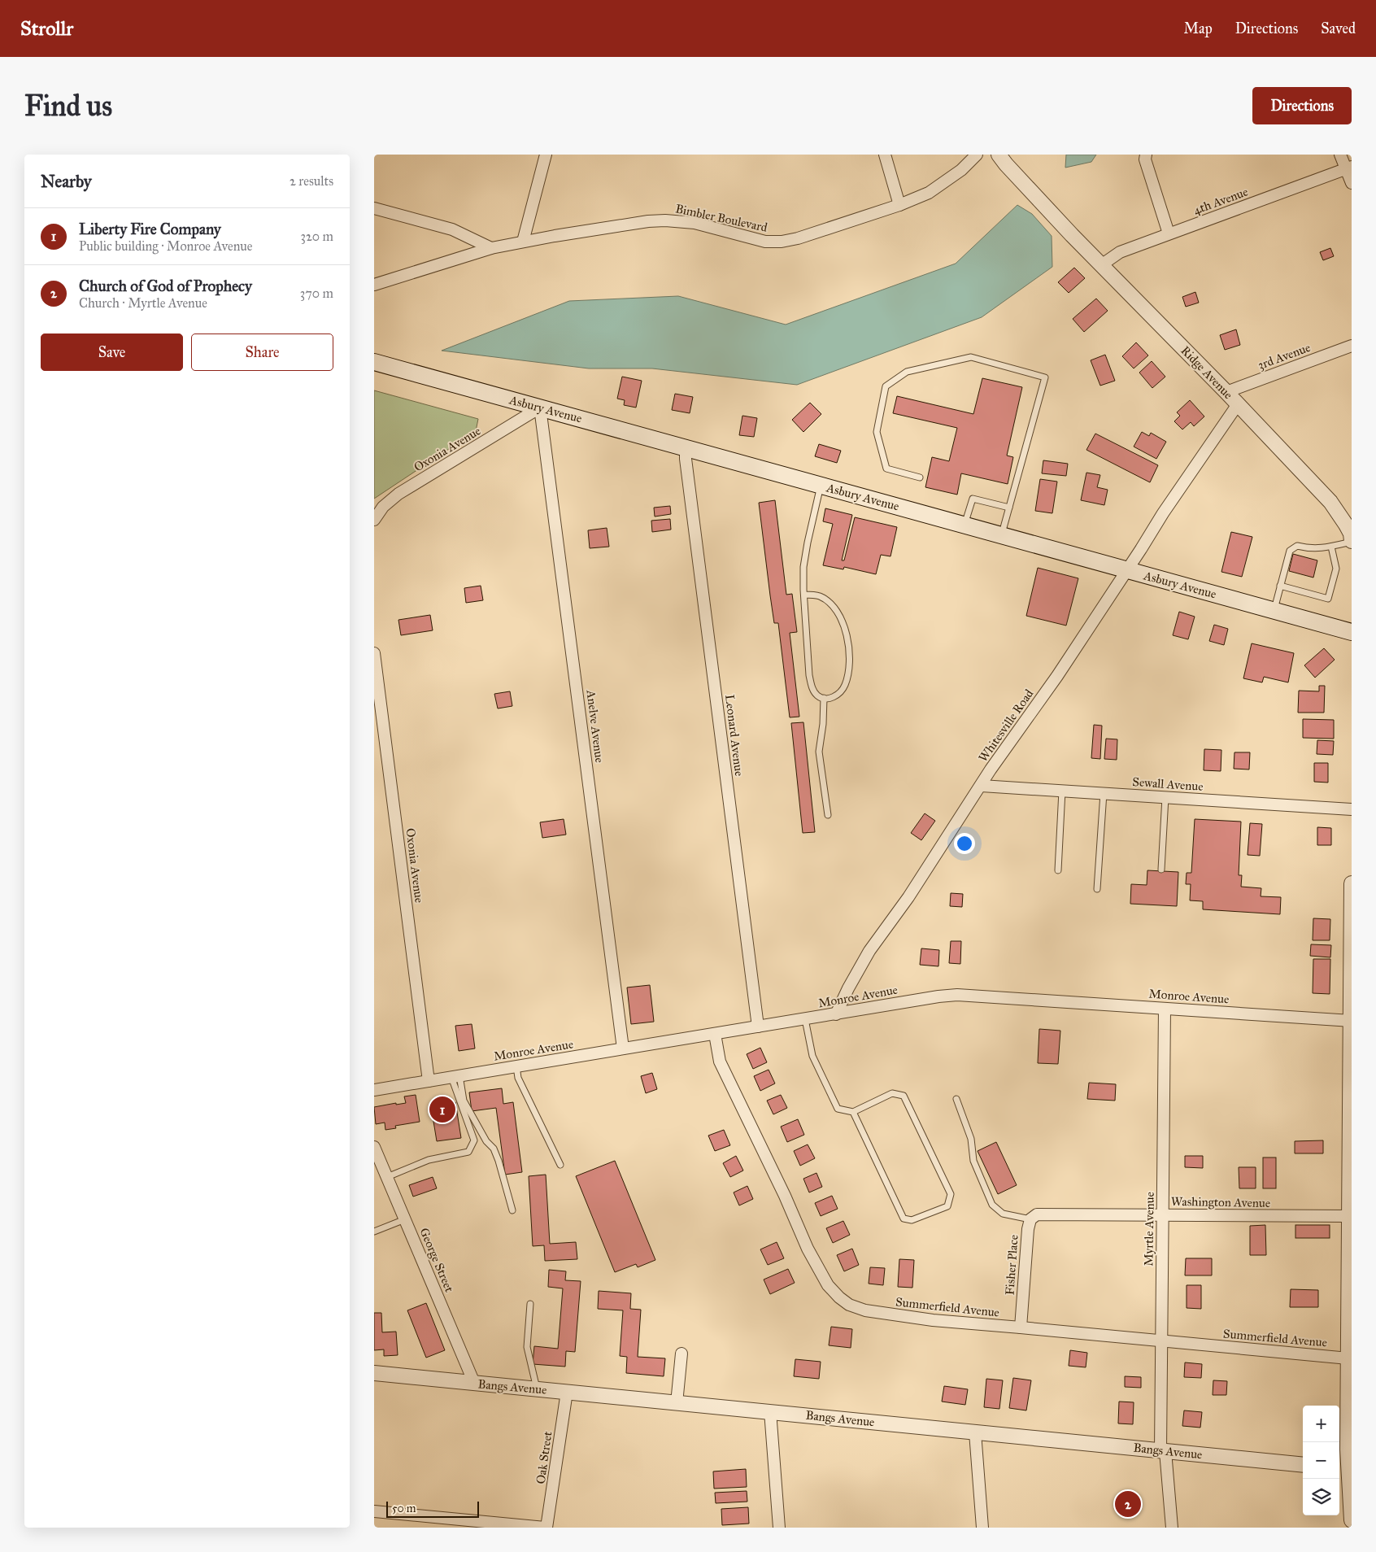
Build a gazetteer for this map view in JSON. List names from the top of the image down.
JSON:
{
  "streets": {
    "main road": ["Asbury Avenue"],
    "street": [
      "4th Avenue",
      "Bimbler Boulevard",
      "3rd Avenue",
      "Ridge Avenue",
      "Oxonia Avenue",
      "Whitesville Road",
      "Anelve Avenue",
      "Leonard Avenue",
      "Sewall Avenue",
      "Monroe Avenue",
      "Washington Avenue",
      "Myrtle Avenue",
      "George Street",
      "Fisher Place",
      "Summerfield Avenue",
      "Bangs Avenue",
      "Oak Street"
    ]
  },
  "crossings": [
    ["4th Avenue", "Ridge Avenue"],
    ["3rd Avenue", "Ridge Avenue"],
    ["Ridge Avenue", "Whitesville Road"],
    ["Asbury Avenue", "Oxonia Avenue"],
    ["Asbury Avenue", "Whitesville Road"],
    ["Asbury Avenue", "Anelve Avenue"],
    ["Asbury Avenue", "Leonard Avenue"],
    ["Oxonia Avenue", "Anelve Avenue"],
    ["Oxonia Avenue", "Monroe Avenue"],
    ["Whitesville Road", "Sewall Avenue"],
    ["Whitesville Road", "Monroe Avenue"],
    ["Anelve Avenue", "Monroe Avenue"],
    ["Leonard Avenue", "Monroe Avenue"],
    ["Monroe Avenue", "Myrtle Avenue"],
    ["Monroe Avenue", "Summerfield Avenue"],
    ["Washington Avenue", "Myrtle Avenue"],
    ["Washington Avenue", "Fisher Place"],
    ["Myrtle Avenue", "Summerfield Avenue"],
    ["Myrtle Avenue", "Bangs Avenue"],
    ["George Street", "Bangs Avenue"],
    ["Fisher Place", "Summerfield Avenue"],
    ["Bangs Avenue", "Oak Street"]
  ],
  "scale_bar": "50 m",
  "page": {
    "header": "Strollr",
    "nav": ["Map", "Directions", "Saved"],
    "buttons": [
      "Directions",
      ["Save", "Share"]
    ],
    "title": "Find us",
    "heading": ["Nearby", "2 results"],
    "list": [
      {
        "mark": "1",
        "name": "Liberty Fire Company",
        "note": "Public building · Monroe Avenue",
        "value": "320 m"
      },
      {
        "mark": "2",
        "name": "Church of God of Prophecy",
        "note": "Church · Myrtle Avenue",
        "value": "370 m"
      }
    ],
    "pins": ["1", "2"],
    "map_buttons": ["+", "−"],
    "scale": "50 m"
  }
}
